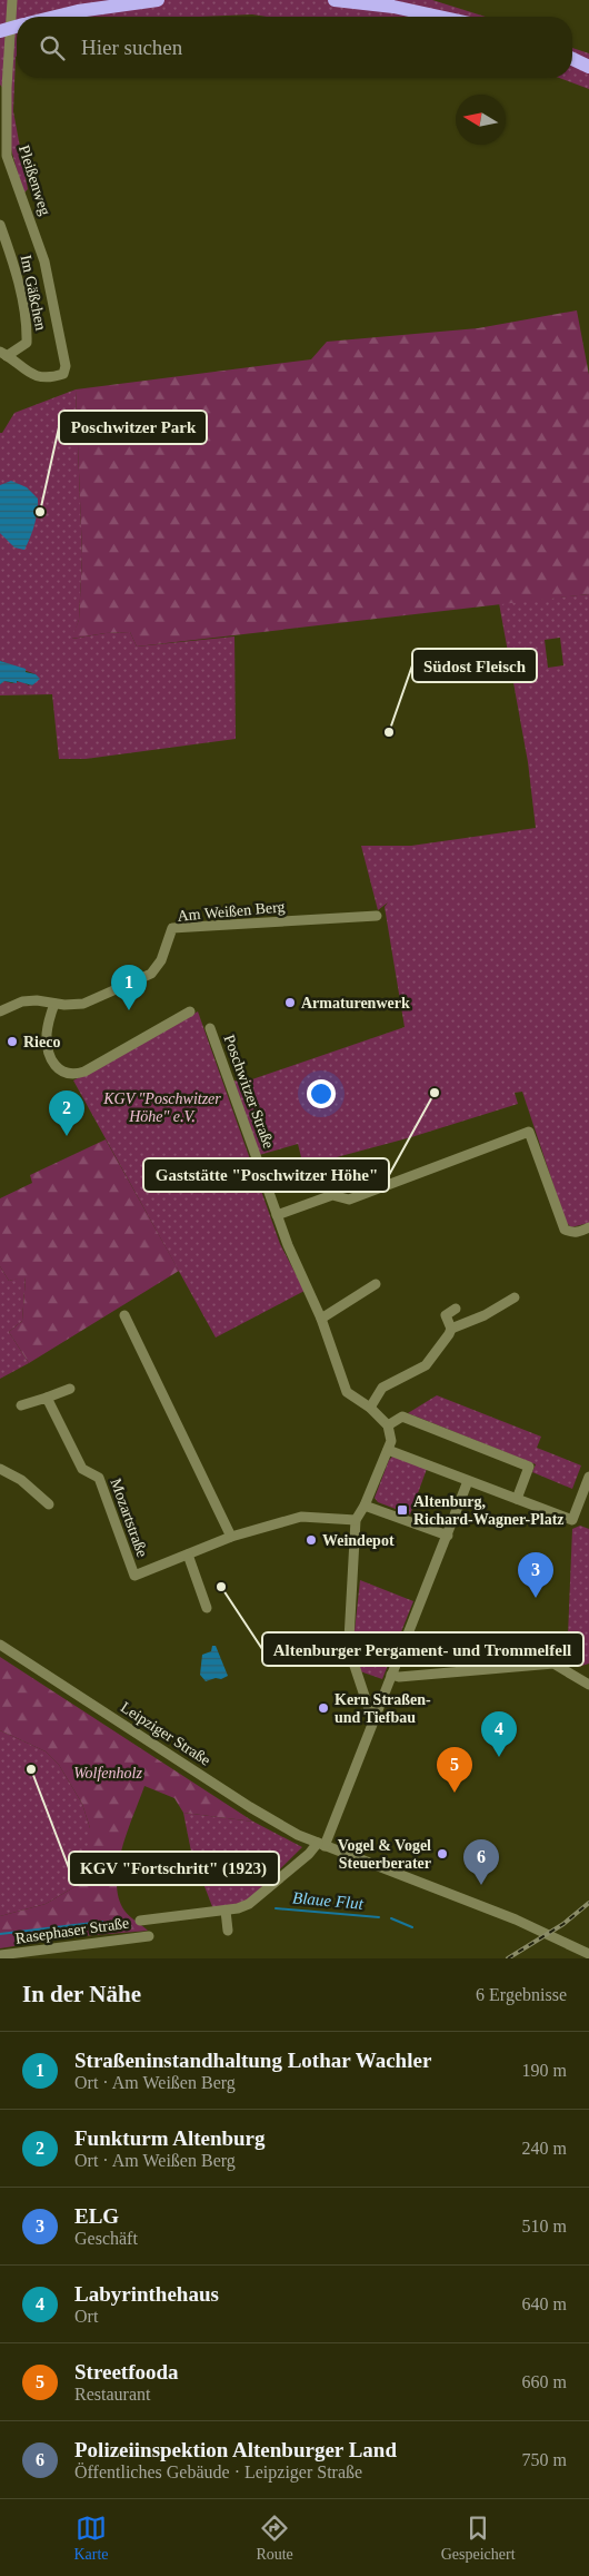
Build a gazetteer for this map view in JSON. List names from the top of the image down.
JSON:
{
  "streets": {
    "street": [
      "Pleißenweg",
      "Im Gäßchen",
      "Am Weißen Berg",
      "Poschwitzer Straße",
      "Mozartstraße",
      "Leipziger Straße",
      "Rasephaser Straße"
    ]
  },
  "crossings": [
    ["Pleißenweg", "Im Gäßchen"]
  ],
  "water": ["Blaue Flut"],
  "parks": ["KGV \"Poschwitzer Höhe\" e.V.", "Wolfenholz"],
  "places": {
    "other": [
      "Poschwitzer Park",
      "Südost Fleisch",
      "Armaturenwerk",
      "Rieco",
      "Gaststätte \"Poschwitzer Höhe\"",
      "Weindepot",
      "Altenburger Pergament- und Trommelfell",
      "Kern Straßen- und Tiefbau",
      "KGV \"Fortschritt\" (1923)",
      "Vogel & Vogel Steuerberater"
    ],
    "transit": ["Altenburg, Richard-Wagner-Platz"]
  },
  "north": "left",
  "page": {
    "search": "Hier suchen",
    "pins": [
      "1",
      "2",
      "3",
      "4",
      "5",
      "6"
    ],
    "heading": ["In der Nähe", "6 Ergebnisse"],
    "list": [
      {
        "mark": "1",
        "name": "Straßeninstandhaltung Lothar Wachler",
        "note": "Ort · Am Weißen Berg",
        "value": "190 m"
      },
      {
        "mark": "2",
        "name": "Funkturm Altenburg",
        "note": "Ort · Am Weißen Berg",
        "value": "240 m"
      },
      {
        "mark": "3",
        "name": "ELG",
        "note": "Geschäft",
        "value": "510 m"
      },
      {
        "mark": "4",
        "name": "Labyrinthehaus",
        "note": "Ort",
        "value": "640 m"
      },
      {
        "mark": "5",
        "name": "Streetfooda",
        "note": "Restaurant",
        "value": "660 m"
      },
      {
        "mark": "6",
        "name": "Polizeiinspektion Altenburger Land",
        "note": "Öffentliches Gebäude · Leipziger Straße",
        "value": "750 m"
      }
    ],
    "nav": ["Karte", "Route", "Gespeichert"]
  }
}
